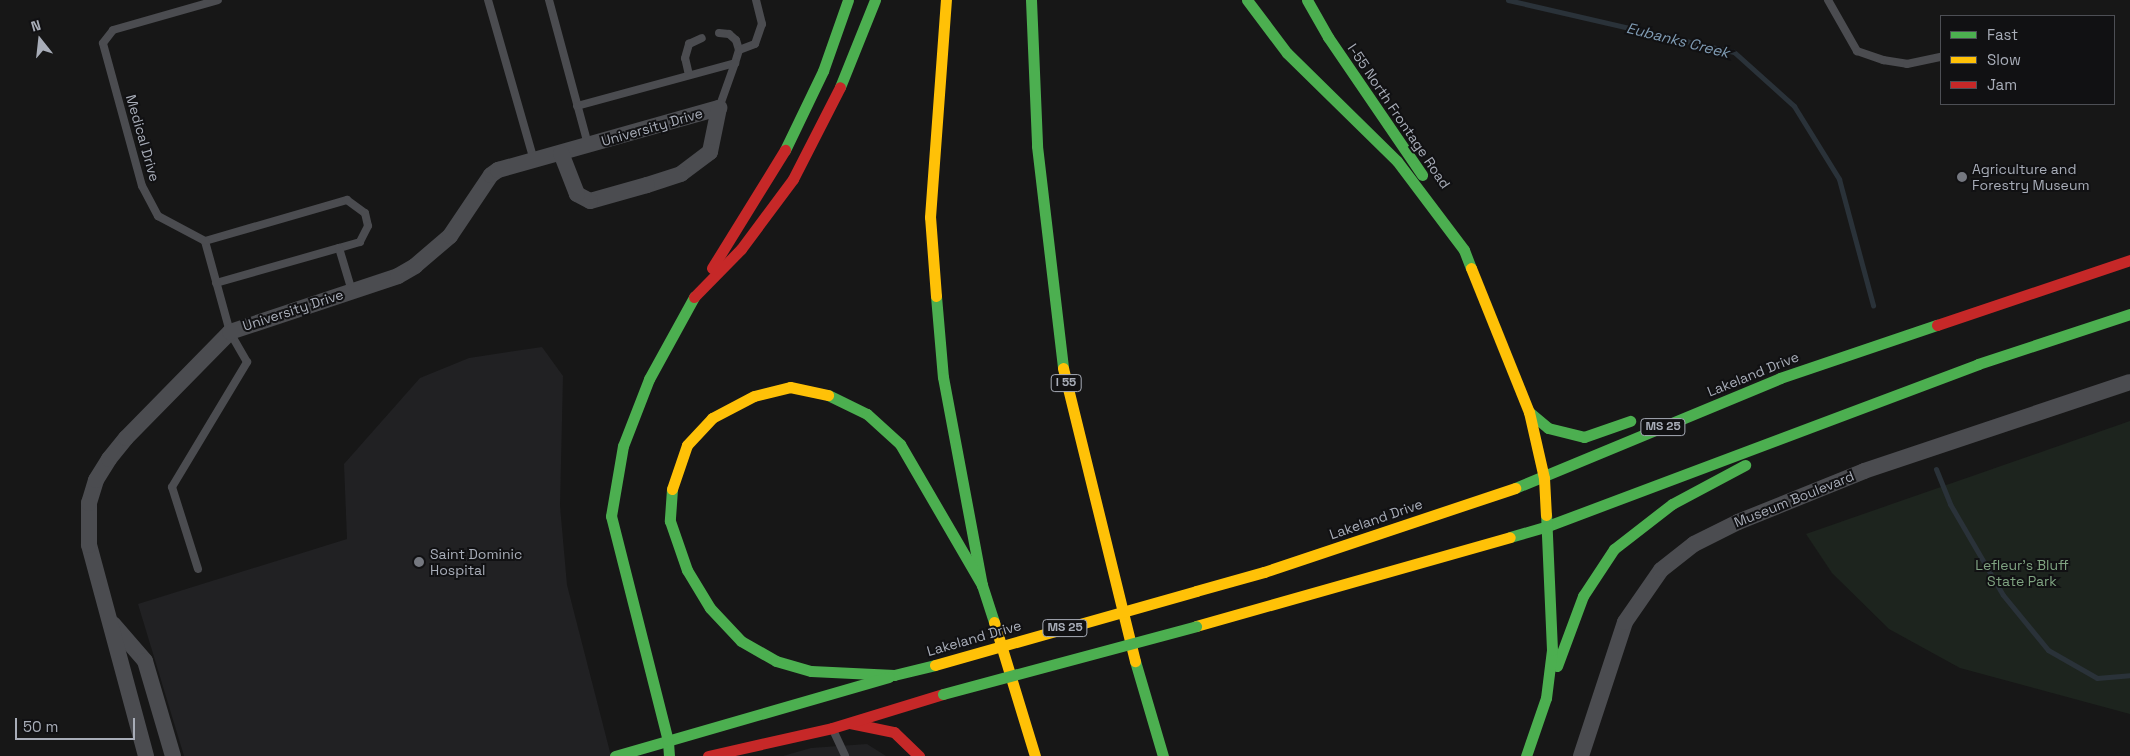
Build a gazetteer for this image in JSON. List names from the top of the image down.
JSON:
{
  "streets": {
    "main road": [
      "I-55 North Frontage Road",
      "Lakeland Drive",
      "I 55",
      "MS 25"
    ],
    "street": ["University Drive", "Museum Boulevard"],
    "lane": ["Medical Drive"]
  },
  "water": ["Eubanks Creek"],
  "parks": ["Lefleur's Bluff State Park"],
  "places": ["Agriculture and Forestry Museum", "Saint Dominic Hospital"],
  "legend": ["Fast", "Slow", "Jam"],
  "scale_bar": "50 m",
  "north": "top"
}
